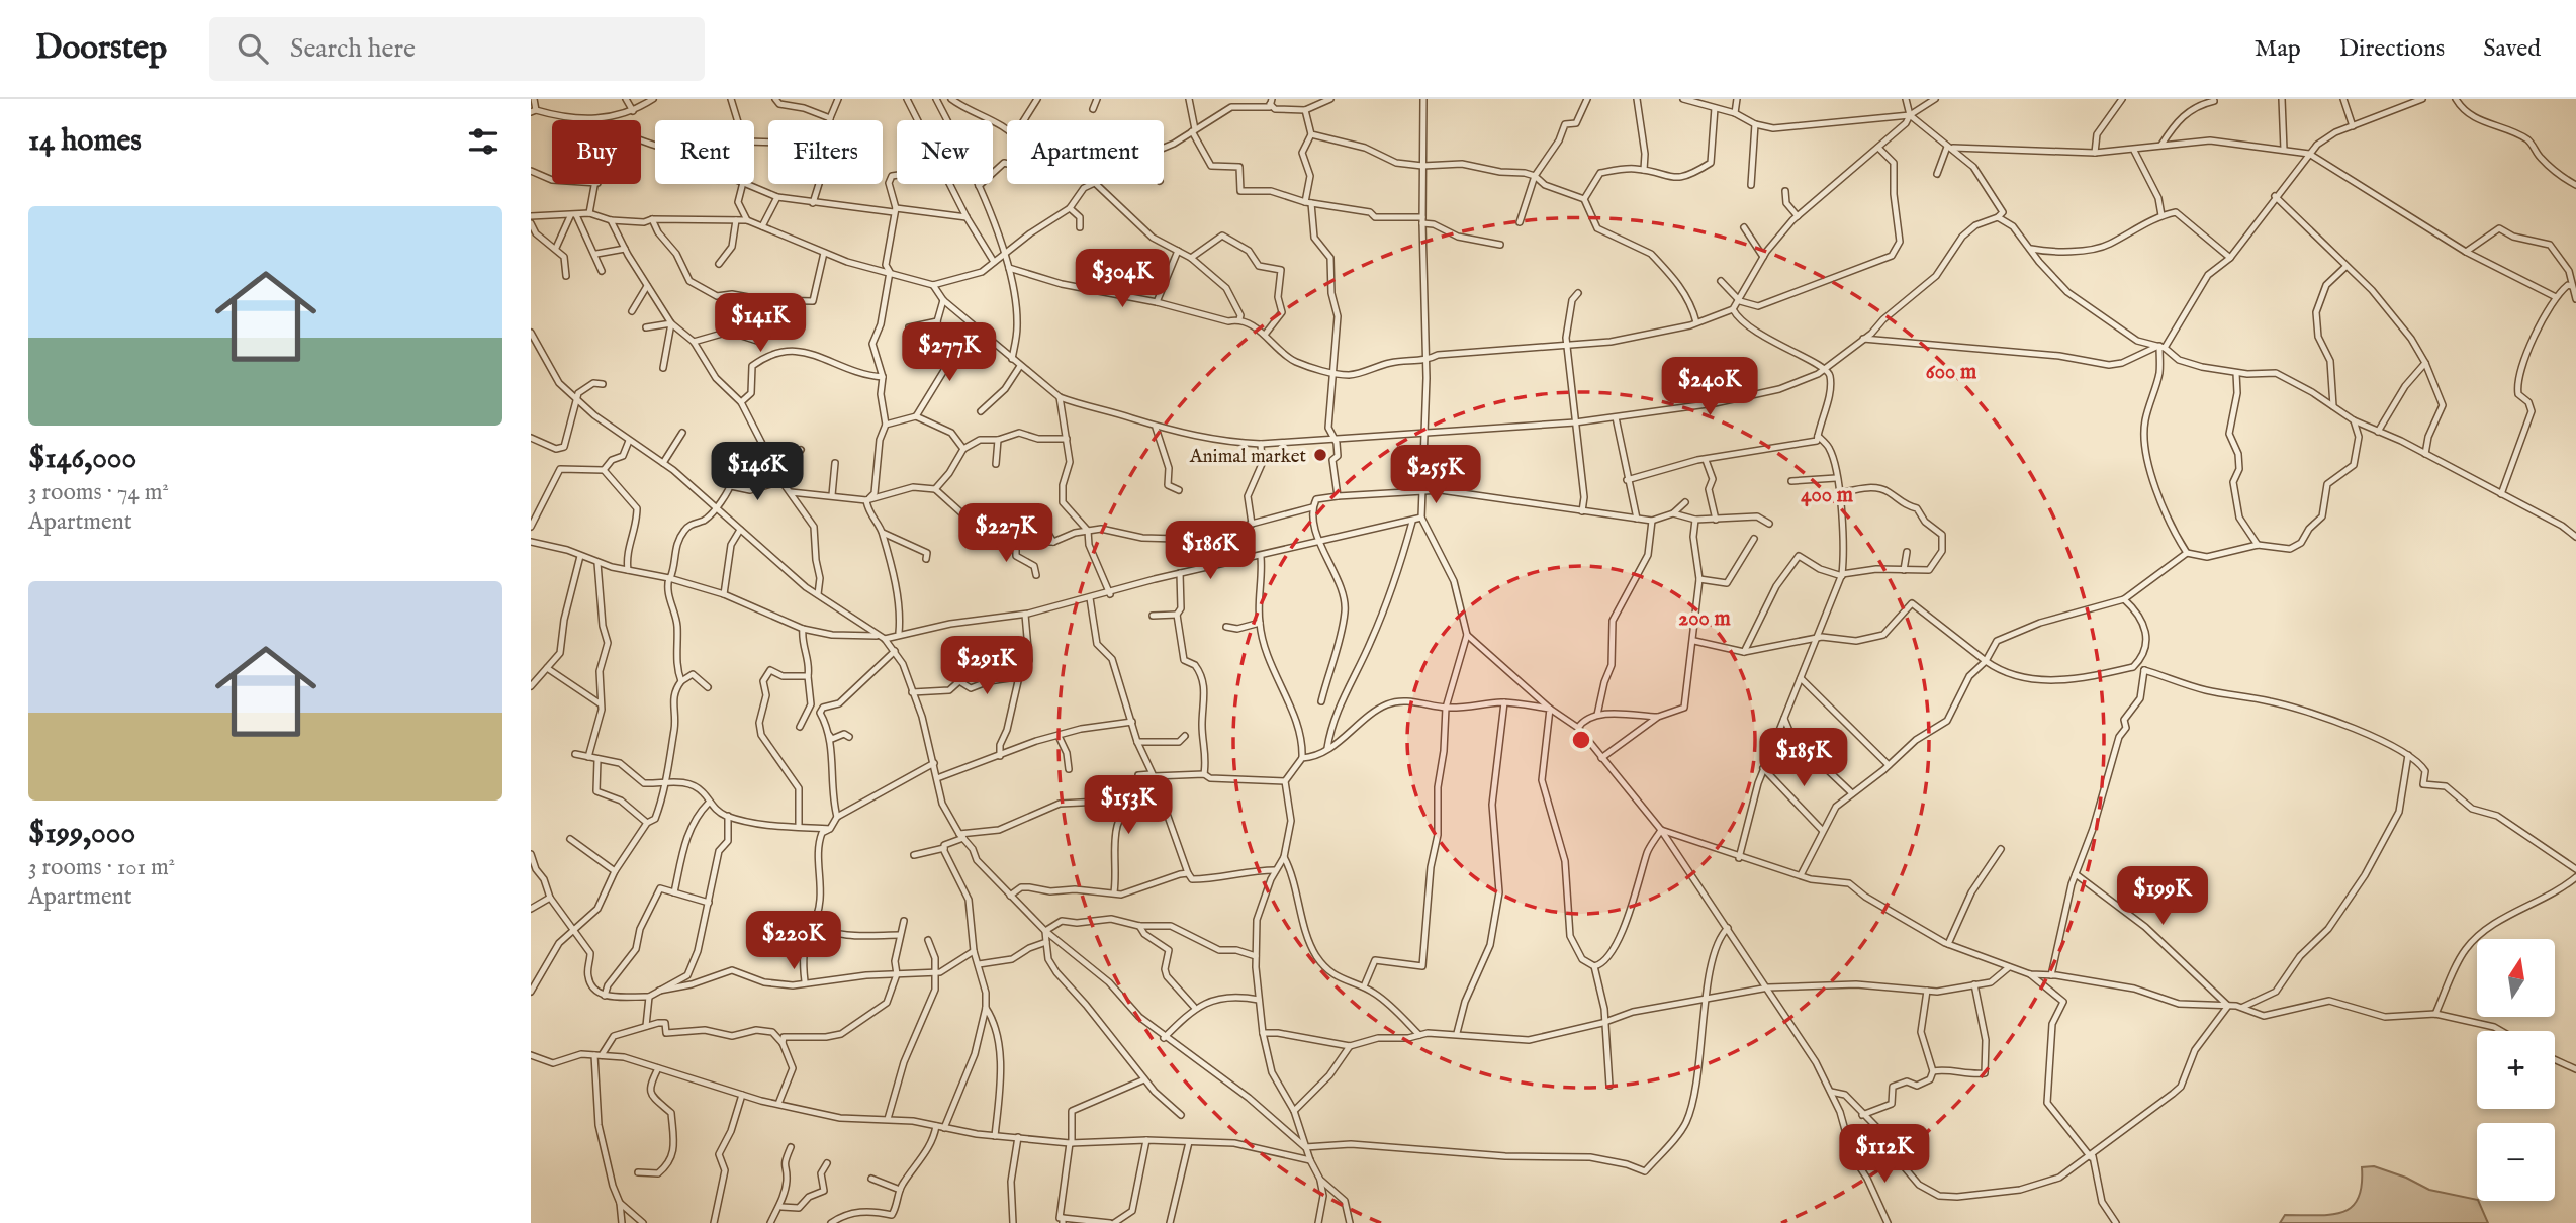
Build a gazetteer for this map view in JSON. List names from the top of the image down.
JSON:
{
  "places": ["Animal market"],
  "north": "top",
  "page": {
    "header": "Doorstep",
    "search": "Search here",
    "nav": ["Map", "Directions", "Saved"],
    "heading": "14 homes",
    "chip": [
      "Buy",
      "Rent",
      "Filters",
      "New",
      "Apartment"
    ],
    "list": [
      {
        "name": "$146,000",
        "note": "3 rooms · 74 m² · Apartment"
      },
      {
        "name": "$199,000",
        "note": "3 rooms · 101 m² · Apartment"
      }
    ],
    "price": [
      "$304K",
      "$141K",
      "$277K",
      "$240K",
      "$146K",
      "$255K",
      "$227K",
      "$186K",
      "$291K",
      "$185K",
      "$153K",
      "$199K",
      "$220K",
      "$112K"
    ],
    "map_buttons": ["+", "−"]
  },
  "rings": ["600 m", "400 m", "200 m"]
}
